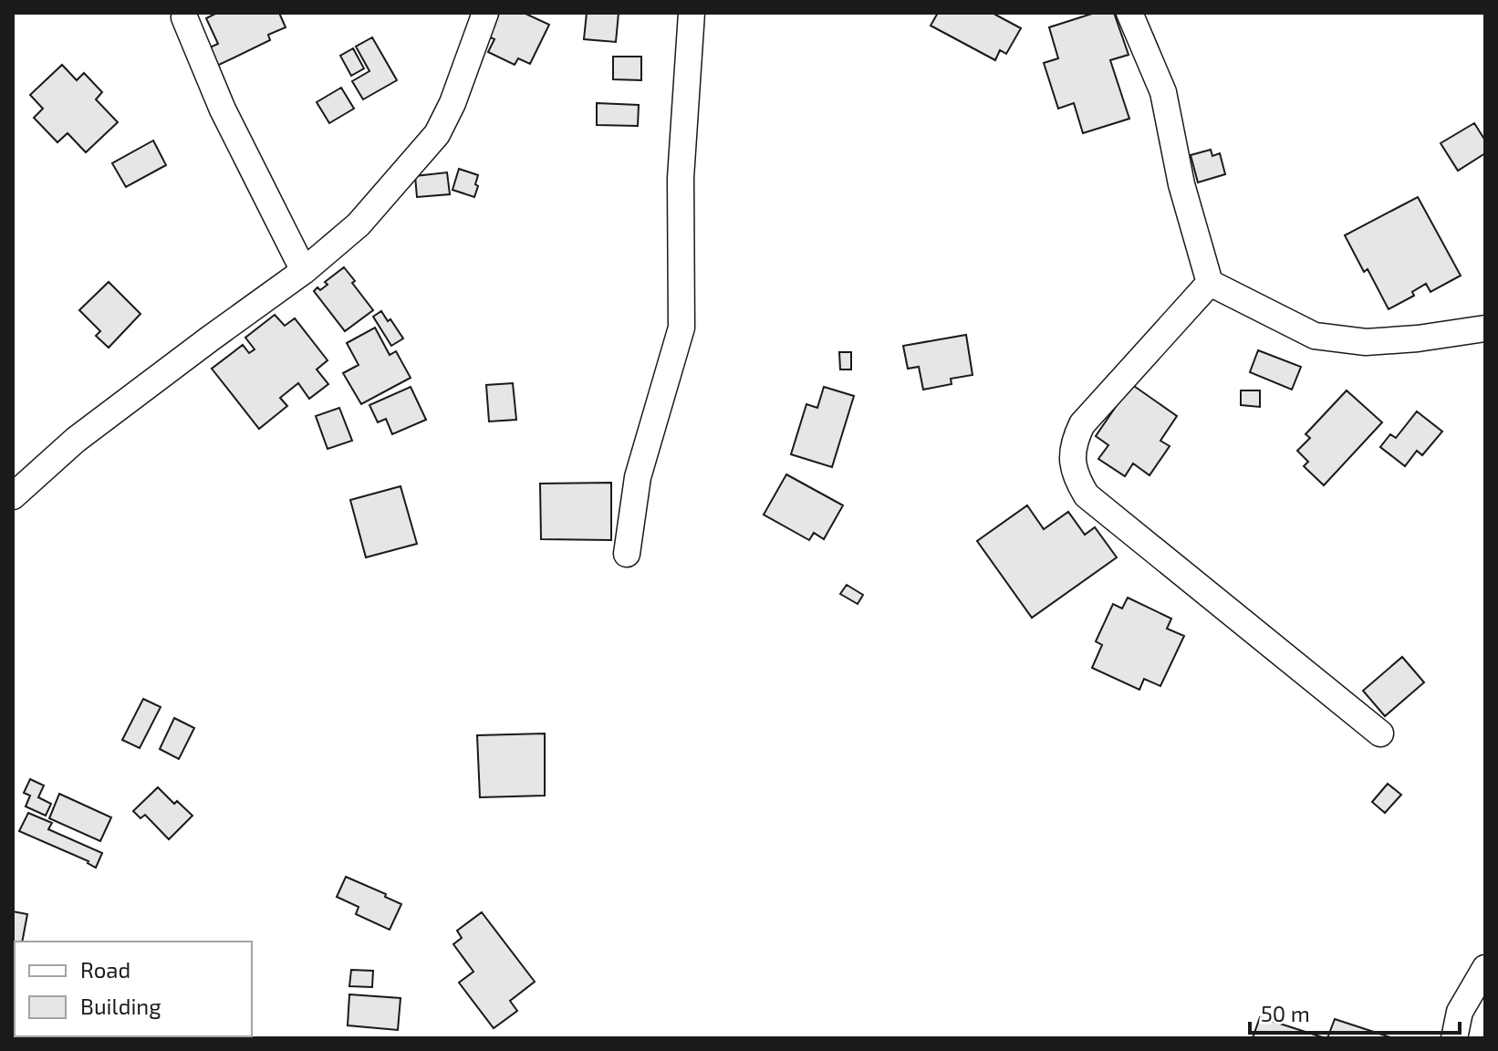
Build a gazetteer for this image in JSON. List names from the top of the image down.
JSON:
{
  "legend": ["Road", "Building"],
  "scale_bar": "50 m"
}
